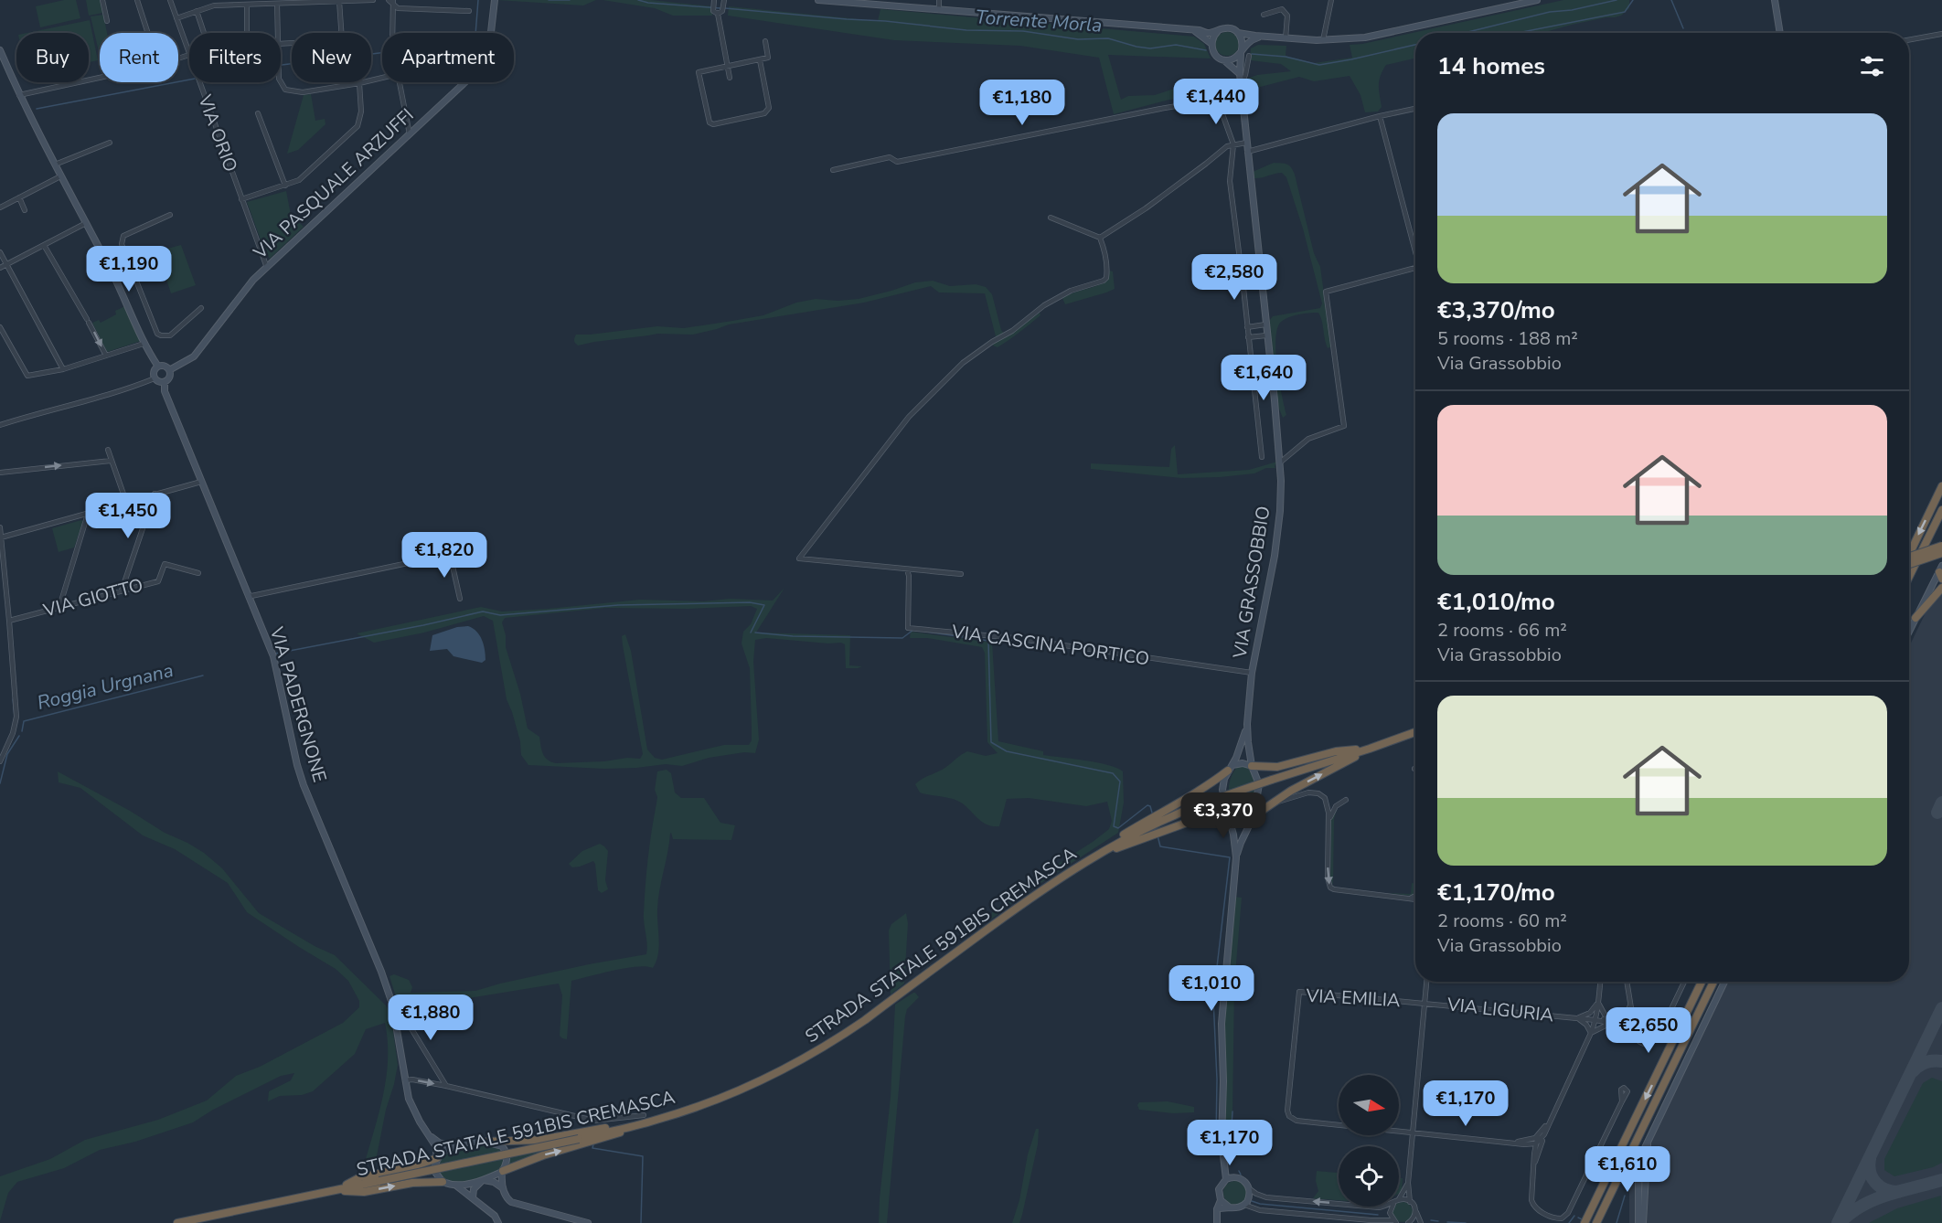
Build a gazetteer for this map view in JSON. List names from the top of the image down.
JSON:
{
  "streets": {
    "highway": ["STRADA STATALE 591BIS CREMASCA"],
    "street": [
      "VIA ORIO",
      "VIA PASQUALE ARZUFFI",
      "VIA GRASSOBBIO",
      "VIA GIOTTO",
      "VIA CASCINA PORTICO",
      "VIA PADERGNONE",
      "VIA EMILIA",
      "VIA LIGURIA"
    ]
  },
  "crossings": [
    ["VIA ORIO", "VIA PASQUALE ARZUFFI"],
    ["VIA PASQUALE ARZUFFI", "VIA PADERGNONE"],
    ["VIA GRASSOBBIO", "VIA CASCINA PORTICO"],
    ["VIA EMILIA", "VIA LIGURIA"]
  ],
  "water": ["Torrente Morla", "Roggia Urgnana"],
  "north": "right",
  "page": {
    "chip": [
      "Buy",
      "Rent",
      "Filters",
      "New",
      "Apartment"
    ],
    "heading": "14 homes",
    "price": [
      "€1,440",
      "€1,180",
      "€1,190",
      "€2,580",
      "€1,640",
      "€1,450",
      "€1,820",
      "€3,370",
      "€1,010",
      "€1,880",
      "€2,650",
      "€1,170",
      "€1,170",
      "€1,610"
    ],
    "list": [
      {
        "name": "€3,370/mo",
        "note": "5 rooms · 188 m² · Via Grassobbio"
      },
      {
        "name": "€1,010/mo",
        "note": "2 rooms · 66 m² · Via Grassobbio"
      },
      {
        "name": "€1,170/mo",
        "note": "2 rooms · 60 m² · Via Grassobbio"
      }
    ]
  }
}
